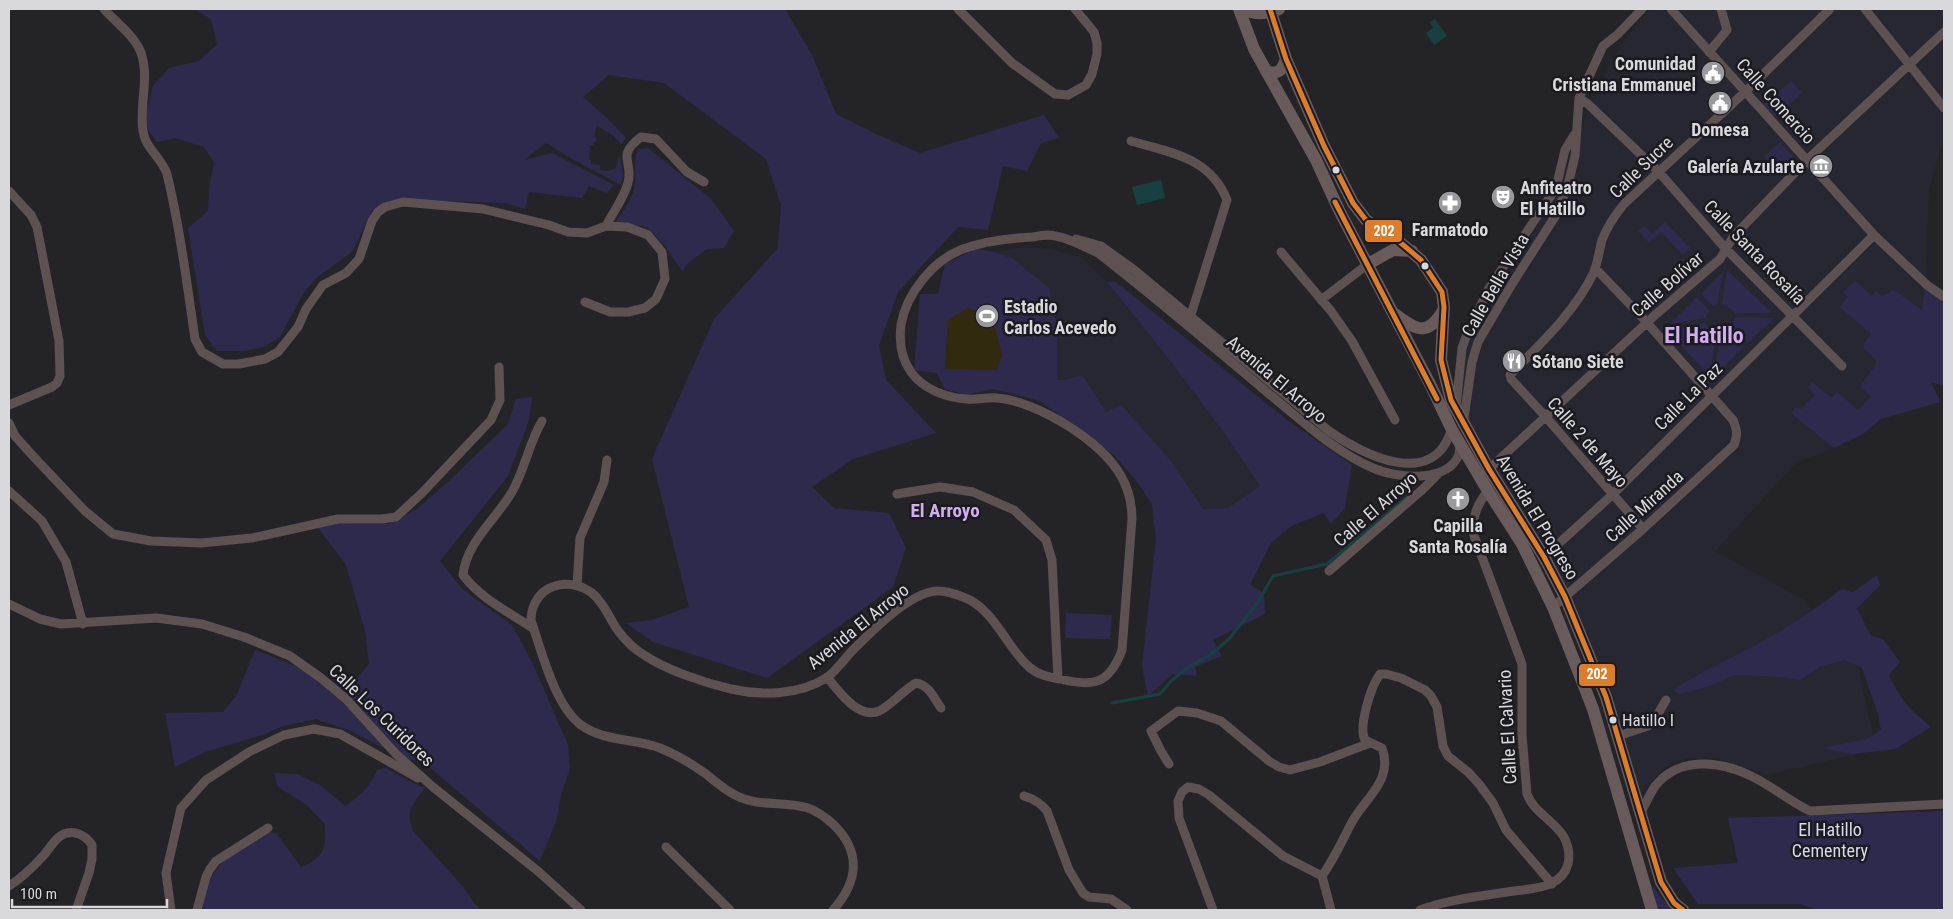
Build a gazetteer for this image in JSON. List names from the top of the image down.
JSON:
{
  "streets": {
    "street": [
      "Calle Comercio",
      "Calle Sucre",
      "Calle Santa Rosalía",
      "Calle Bolívar",
      "Calle Bella Vista",
      "Avenida El Arroyo",
      "Calle La Paz",
      "Calle 2 de Mayo",
      "Calle Miranda",
      "Calle El Arroyo",
      "Avenida El Progreso",
      "Calle Los Curidores",
      "Calle El Calvario"
    ]
  },
  "crossings": [
    ["Calle Comercio", "Calle Sucre"],
    ["Calle Comercio", "Calle Bolívar"],
    ["Calle Comercio", "Calle La Paz"],
    ["Calle Sucre", "Calle Santa Rosalía"],
    ["Calle Sucre", "Calle 2 de Mayo"],
    ["Calle Santa Rosalía", "Calle Bolívar"],
    ["Calle Santa Rosalía", "Calle Bella Vista"],
    ["Calle Santa Rosalía", "Calle La Paz"],
    ["Calle Bolívar", "Calle 2 de Mayo"],
    ["Calle Bolívar", "Avenida El Progreso"],
    ["Calle Bella Vista", "Avenida El Arroyo"],
    ["Calle Bella Vista", "Avenida El Progreso"],
    ["Avenida El Arroyo", "Calle El Arroyo"],
    ["Avenida El Arroyo", "Avenida El Progreso"],
    ["Calle La Paz", "Calle 2 de Mayo"],
    ["Calle La Paz", "Calle Miranda"],
    ["Calle La Paz", "Avenida El Progreso"],
    ["Calle 2 de Mayo", "Calle Miranda"],
    ["Calle Miranda", "Avenida El Progreso"],
    ["Avenida El Progreso", "Calle El Calvario"]
  ],
  "districts": ["El Hatillo", "El Arroyo"],
  "parks": ["El Hatillo Cementery"],
  "places": {
    "public building": ["Comunidad Cristiana Emmanuel", "Domesa"],
    "museum": ["Galería Azularte"],
    "theatre": ["Anfiteatro El Hatillo"],
    "pharmacy": ["Farmatodo"],
    "sports": ["Estadio Carlos Acevedo"],
    "restaurant": ["Sótano Siete"],
    "church": ["Capilla Santa Rosalía"],
    "other": ["Hatillo I"]
  },
  "lines": ["transit line 202"],
  "scale_bar": "100 m"
}
